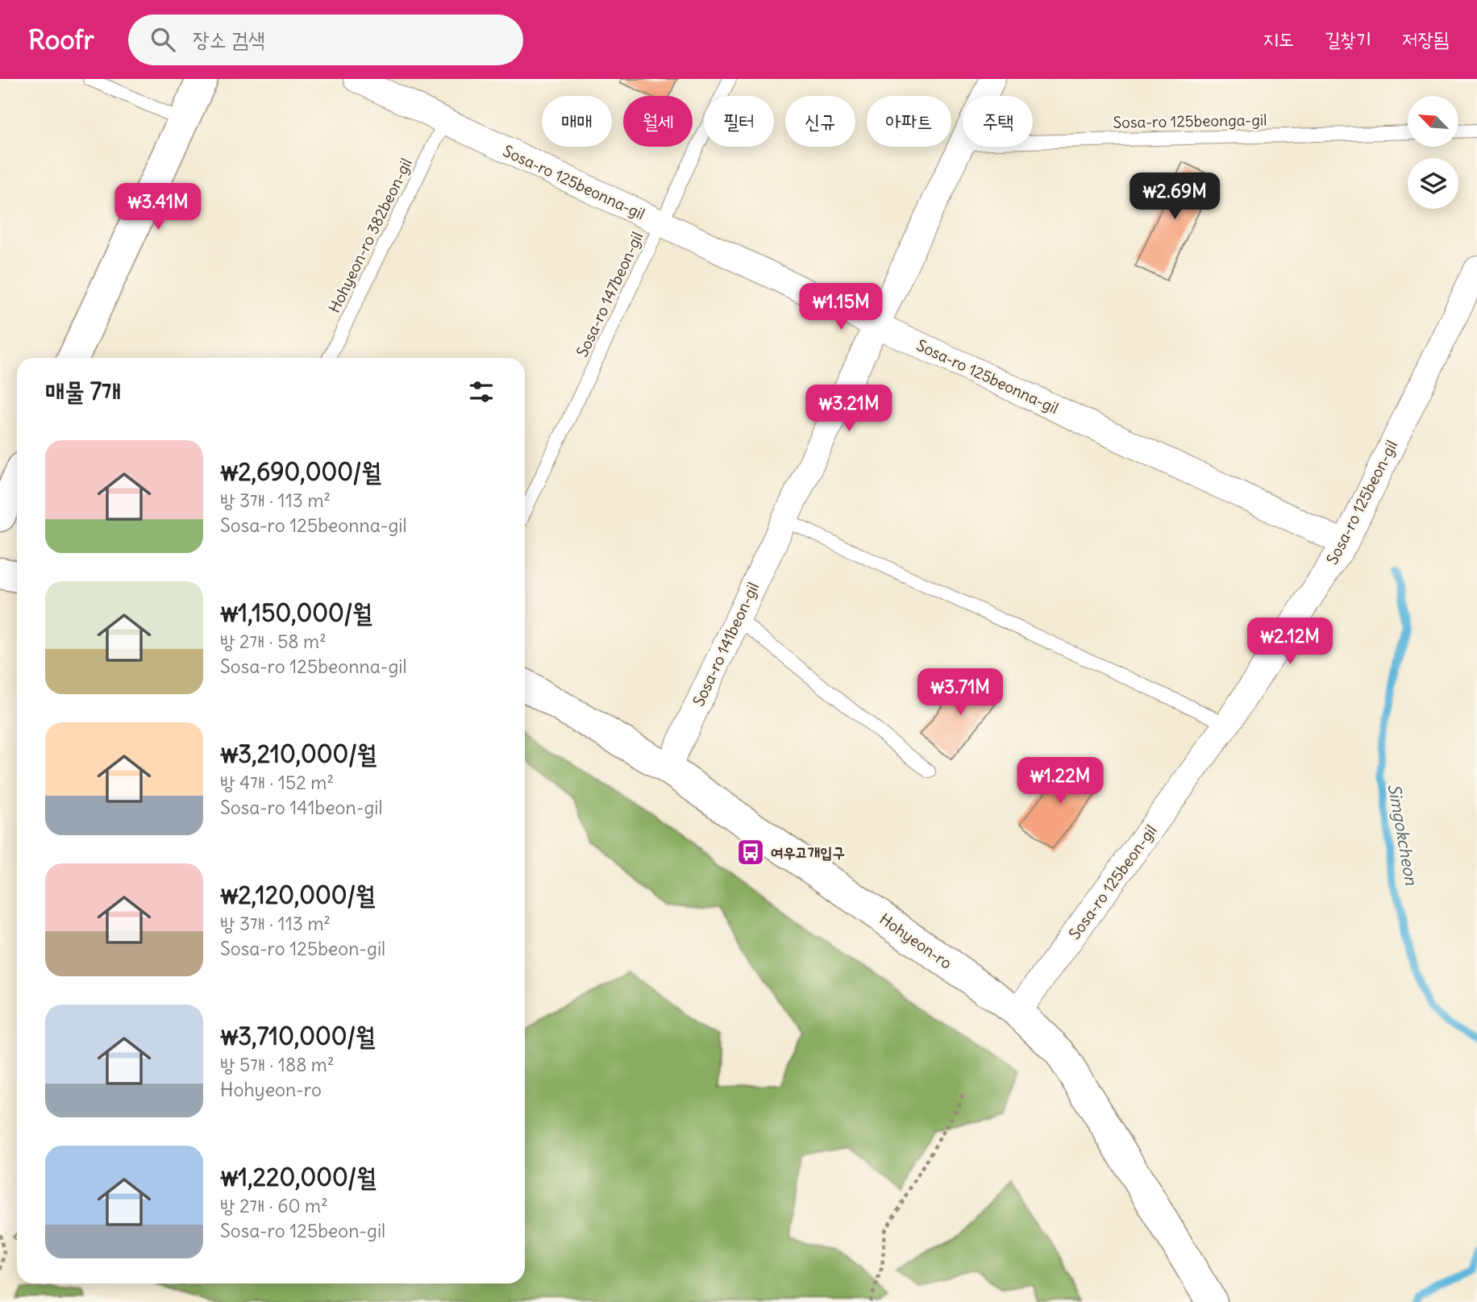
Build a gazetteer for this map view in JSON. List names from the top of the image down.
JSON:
{
  "streets": {
    "main road": ["Hohyeon-ro"],
    "street": ["Sosa-ro 125beonna-gil", "Sosa-ro 125beon-gil", "Sosa-ro 141beon-gil"],
    "lane": ["Sosa-ro 125beonga-gil", "Hohyeon-ro 382beon-gil", "Sosa-ro 147beon-gil"]
  },
  "crossings": [
    ["Sosa-ro 125beonna-gil", "Hohyeon-ro 382beon-gil"],
    ["Sosa-ro 125beonna-gil", "Sosa-ro 147beon-gil"],
    ["Sosa-ro 125beonna-gil", "Sosa-ro 125beon-gil"],
    ["Sosa-ro 125beonna-gil", "Sosa-ro 141beon-gil"],
    ["Sosa-ro 125beon-gil", "Hohyeon-ro"],
    ["Sosa-ro 141beon-gil", "Hohyeon-ro"]
  ],
  "water": ["Simgokcheon"],
  "places": {
    "bus stop": ["여우고개입구"]
  },
  "north": "top left",
  "page": {
    "header": "Roofr",
    "search": "장소 검색",
    "nav": ["지도", "길찾기", "저장됨"],
    "chip": [
      "매매",
      "월세",
      "필터",
      "신규",
      "아파트",
      "주택"
    ],
    "price": [
      "₩2.69M",
      "₩3.41M",
      "₩1.15M",
      "₩3.21M",
      "₩2.12M",
      "₩3.71M",
      "₩1.22M"
    ],
    "heading": "매물 7개",
    "list": [
      {
        "name": "₩2,690,000/월",
        "note": "방 3개 · 113 m² · Sosa-ro 125beonna-gil"
      },
      {
        "name": "₩1,150,000/월",
        "note": "방 2개 · 58 m² · Sosa-ro 125beonna-gil"
      },
      {
        "name": "₩3,210,000/월",
        "note": "방 4개 · 152 m² · Sosa-ro 141beon-gil"
      },
      {
        "name": "₩2,120,000/월",
        "note": "방 3개 · 113 m² · Sosa-ro 125beon-gil"
      },
      {
        "name": "₩3,710,000/월",
        "note": "방 5개 · 188 m² · Hohyeon-ro"
      },
      {
        "name": "₩1,220,000/월",
        "note": "방 2개 · 60 m² · Sosa-ro 125beon-gil"
      }
    ]
  }
}
